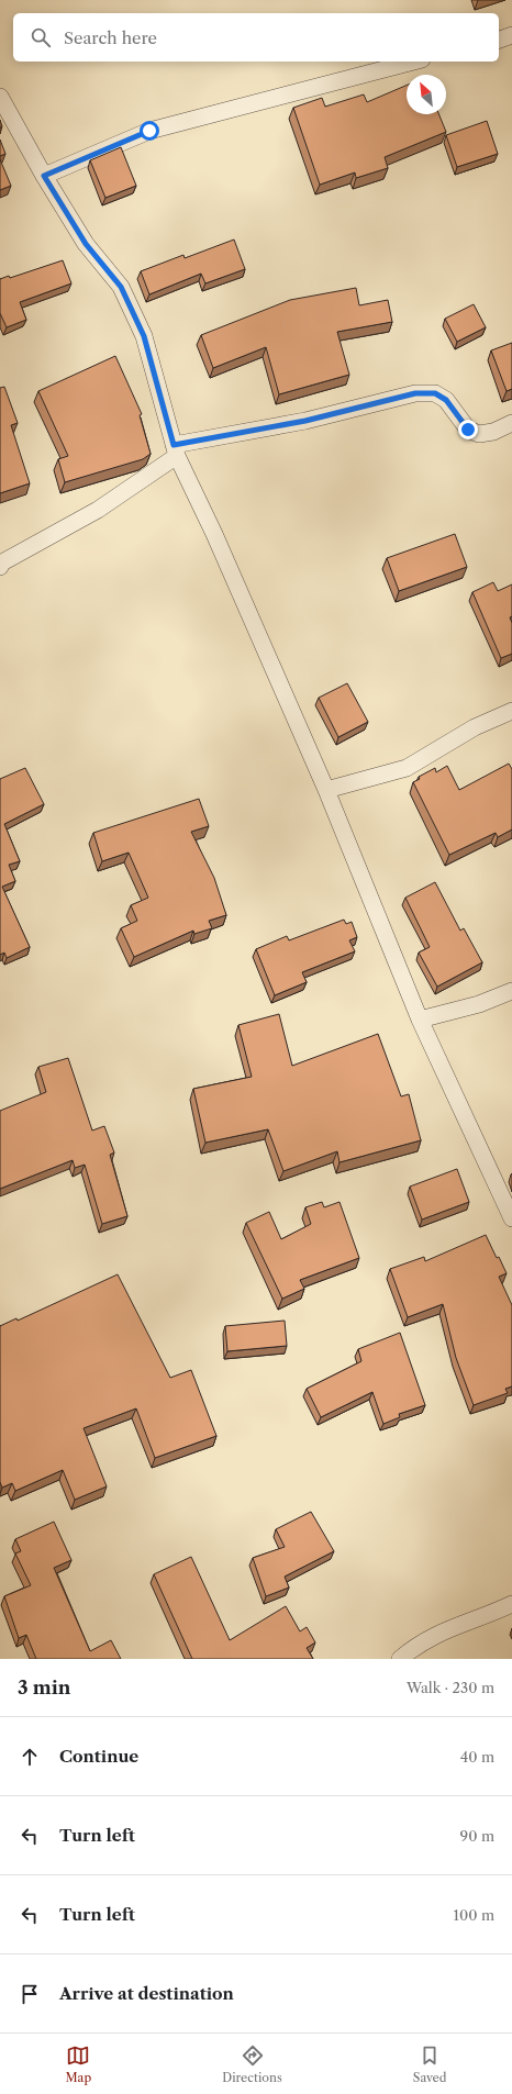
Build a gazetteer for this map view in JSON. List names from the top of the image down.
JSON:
{
  "north": "top left",
  "page": {
    "search": "Search here",
    "heading": ["3 min", "Walk · 230 m"],
    "list": [
      ["Continue", "40 m"],
      ["Turn left", "90 m"],
      ["Turn left", "100 m"],
      "Arrive at destination"
    ],
    "nav": ["Map", "Directions", "Saved"]
  }
}
